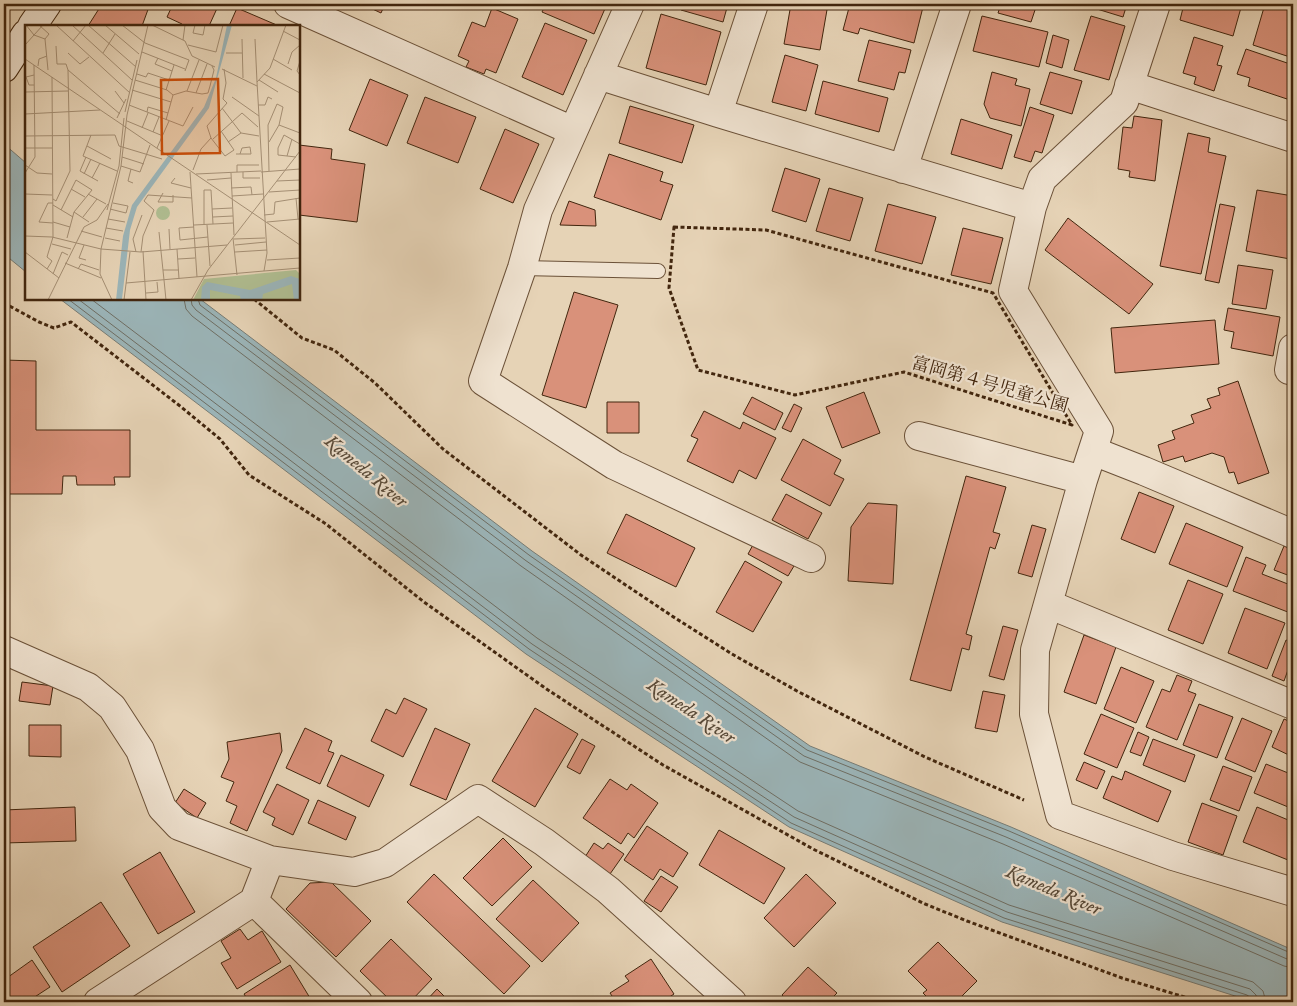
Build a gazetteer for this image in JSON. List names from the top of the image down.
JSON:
{
  "streets": {
    "path": ["富岡第４号児童公園"]
  },
  "water": ["Kameda River"]
}
